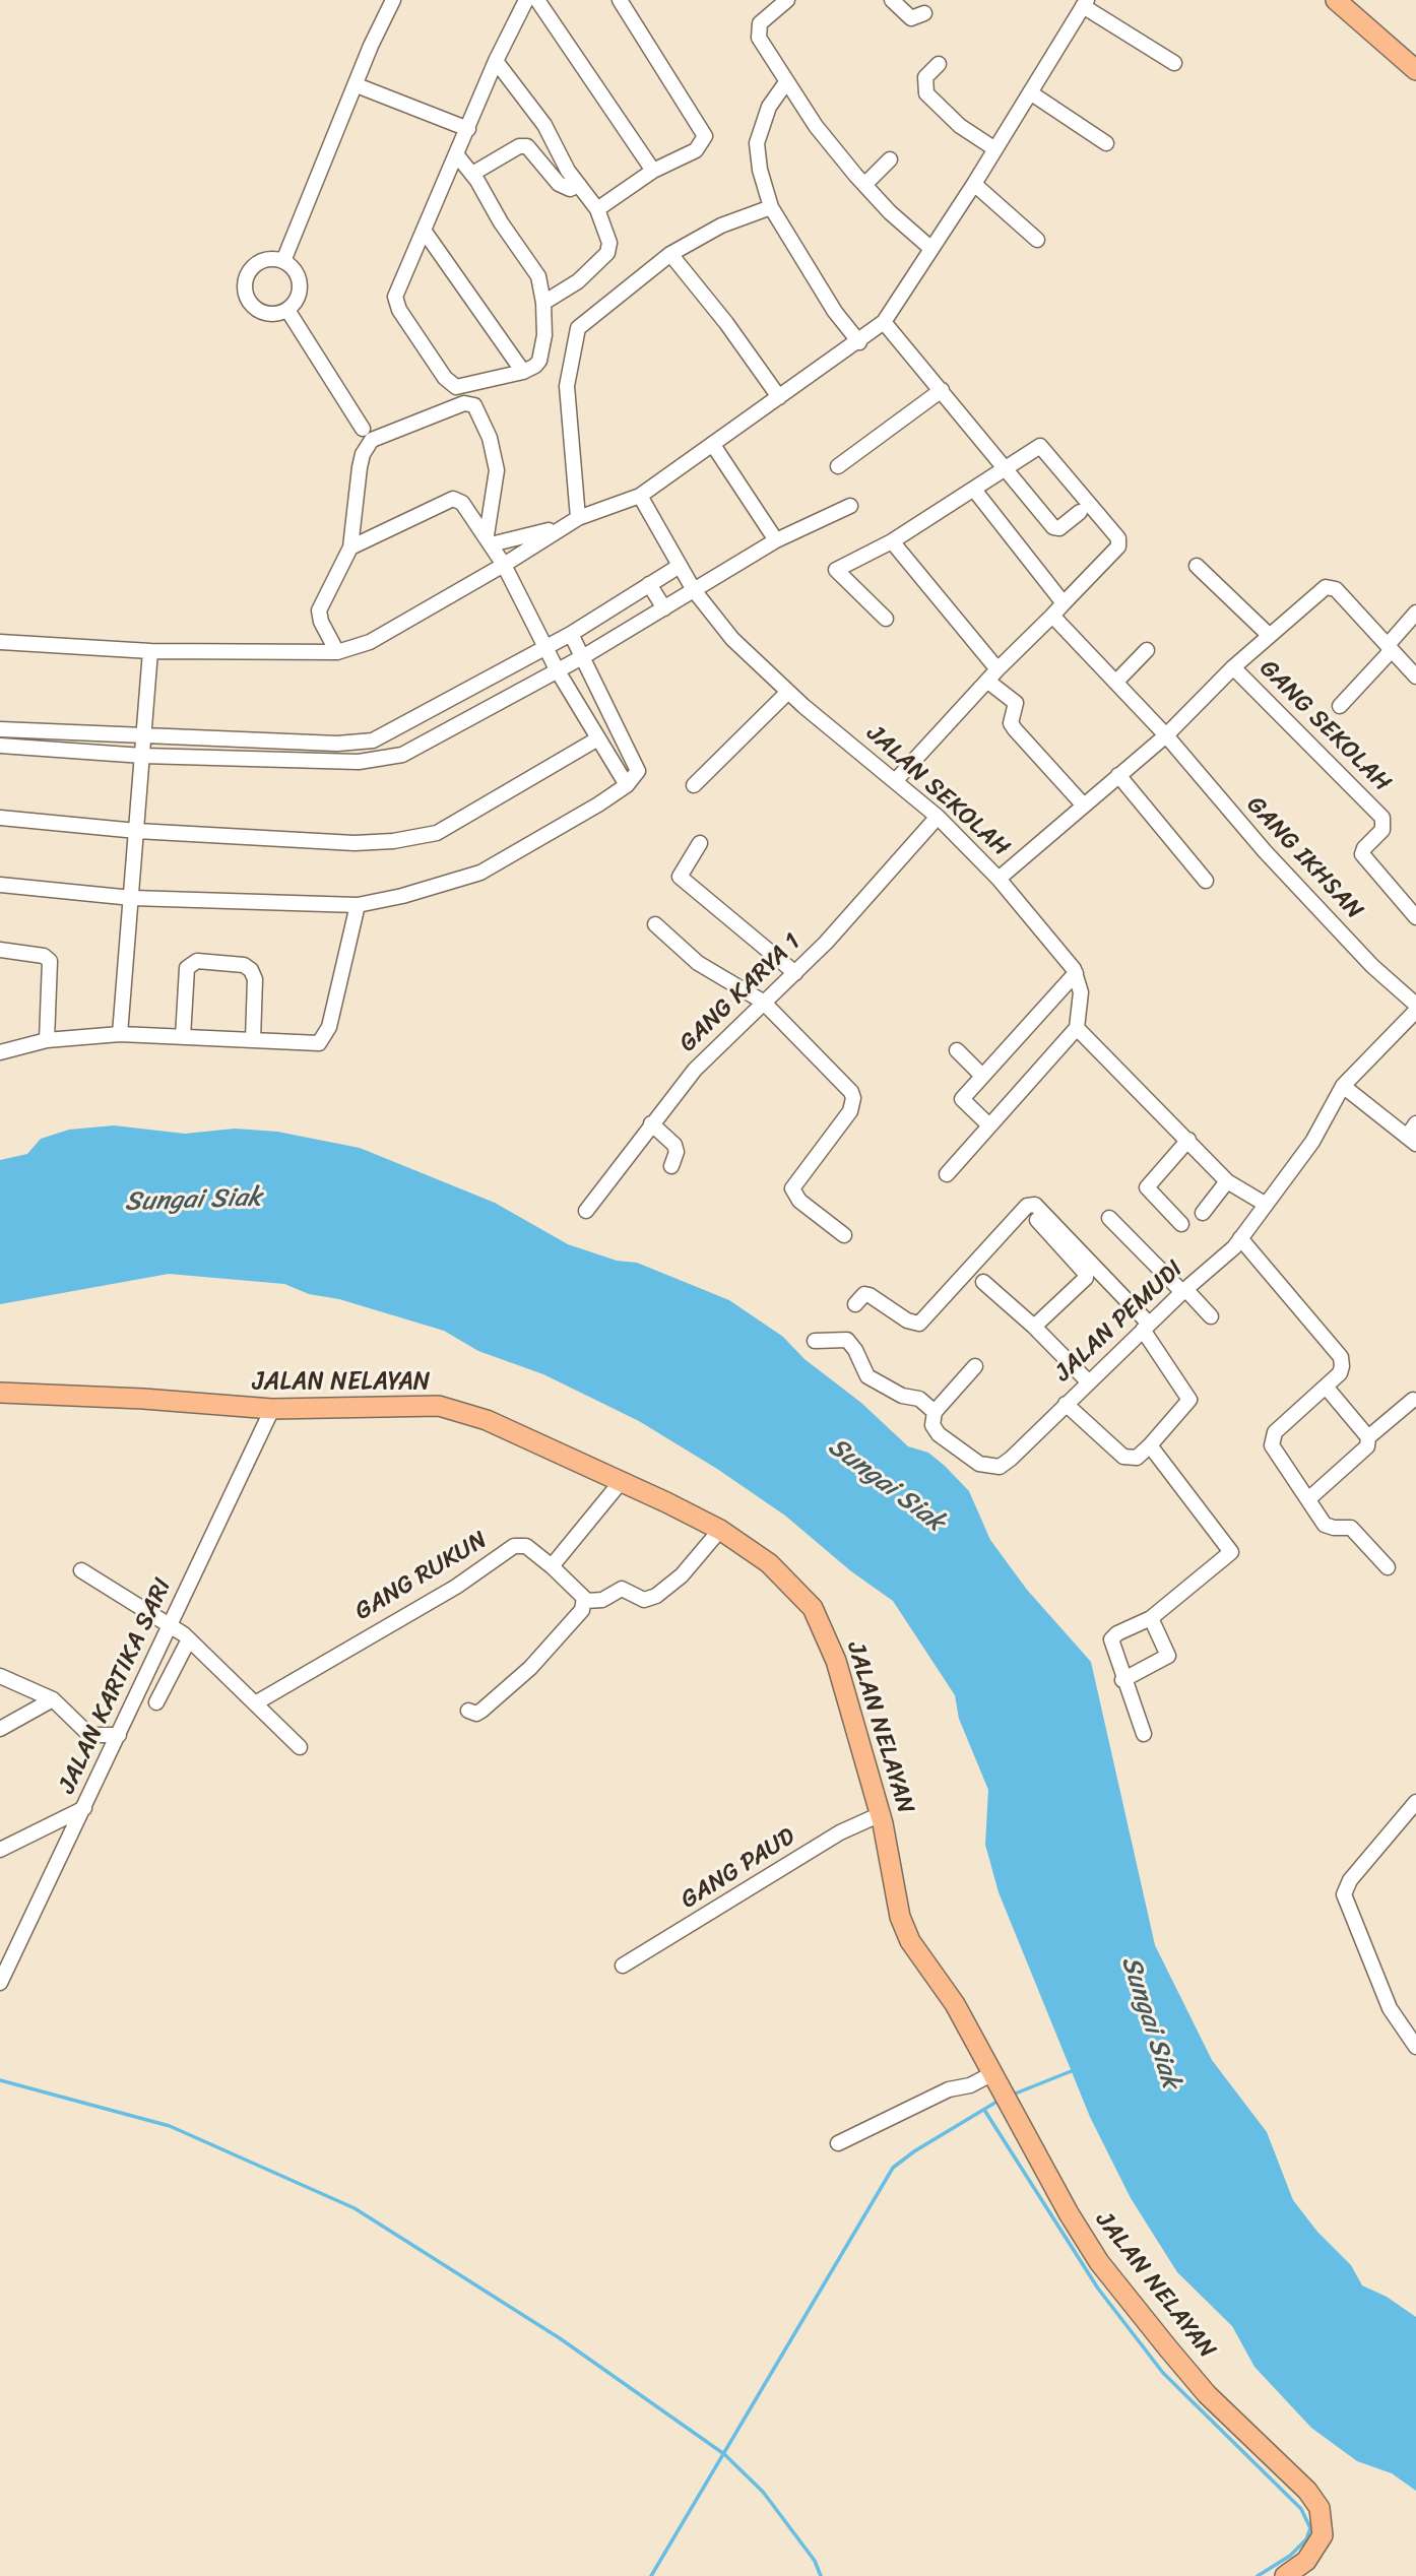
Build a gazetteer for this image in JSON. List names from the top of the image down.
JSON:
{
  "streets": {
    "main road": ["JALAN NELAYAN"],
    "street": [
      "GANG SEKOLAH",
      "JALAN SEKOLAH",
      "GANG IKHSAN",
      "GANG KARYA 1",
      "JALAN PEMUDI",
      "GANG RUKUN",
      "JALAN KARTIKA SARI",
      "GANG PAUD"
    ]
  },
  "crossings": [
    ["GANG SEKOLAH", "JALAN SEKOLAH"],
    ["JALAN SEKOLAH", "GANG IKHSAN"],
    ["JALAN SEKOLAH", "GANG KARYA 1"],
    ["JALAN NELAYAN", "JALAN KARTIKA SARI"],
    ["JALAN NELAYAN", "GANG PAUD"]
  ],
  "water": ["Sungai Siak"]
}
